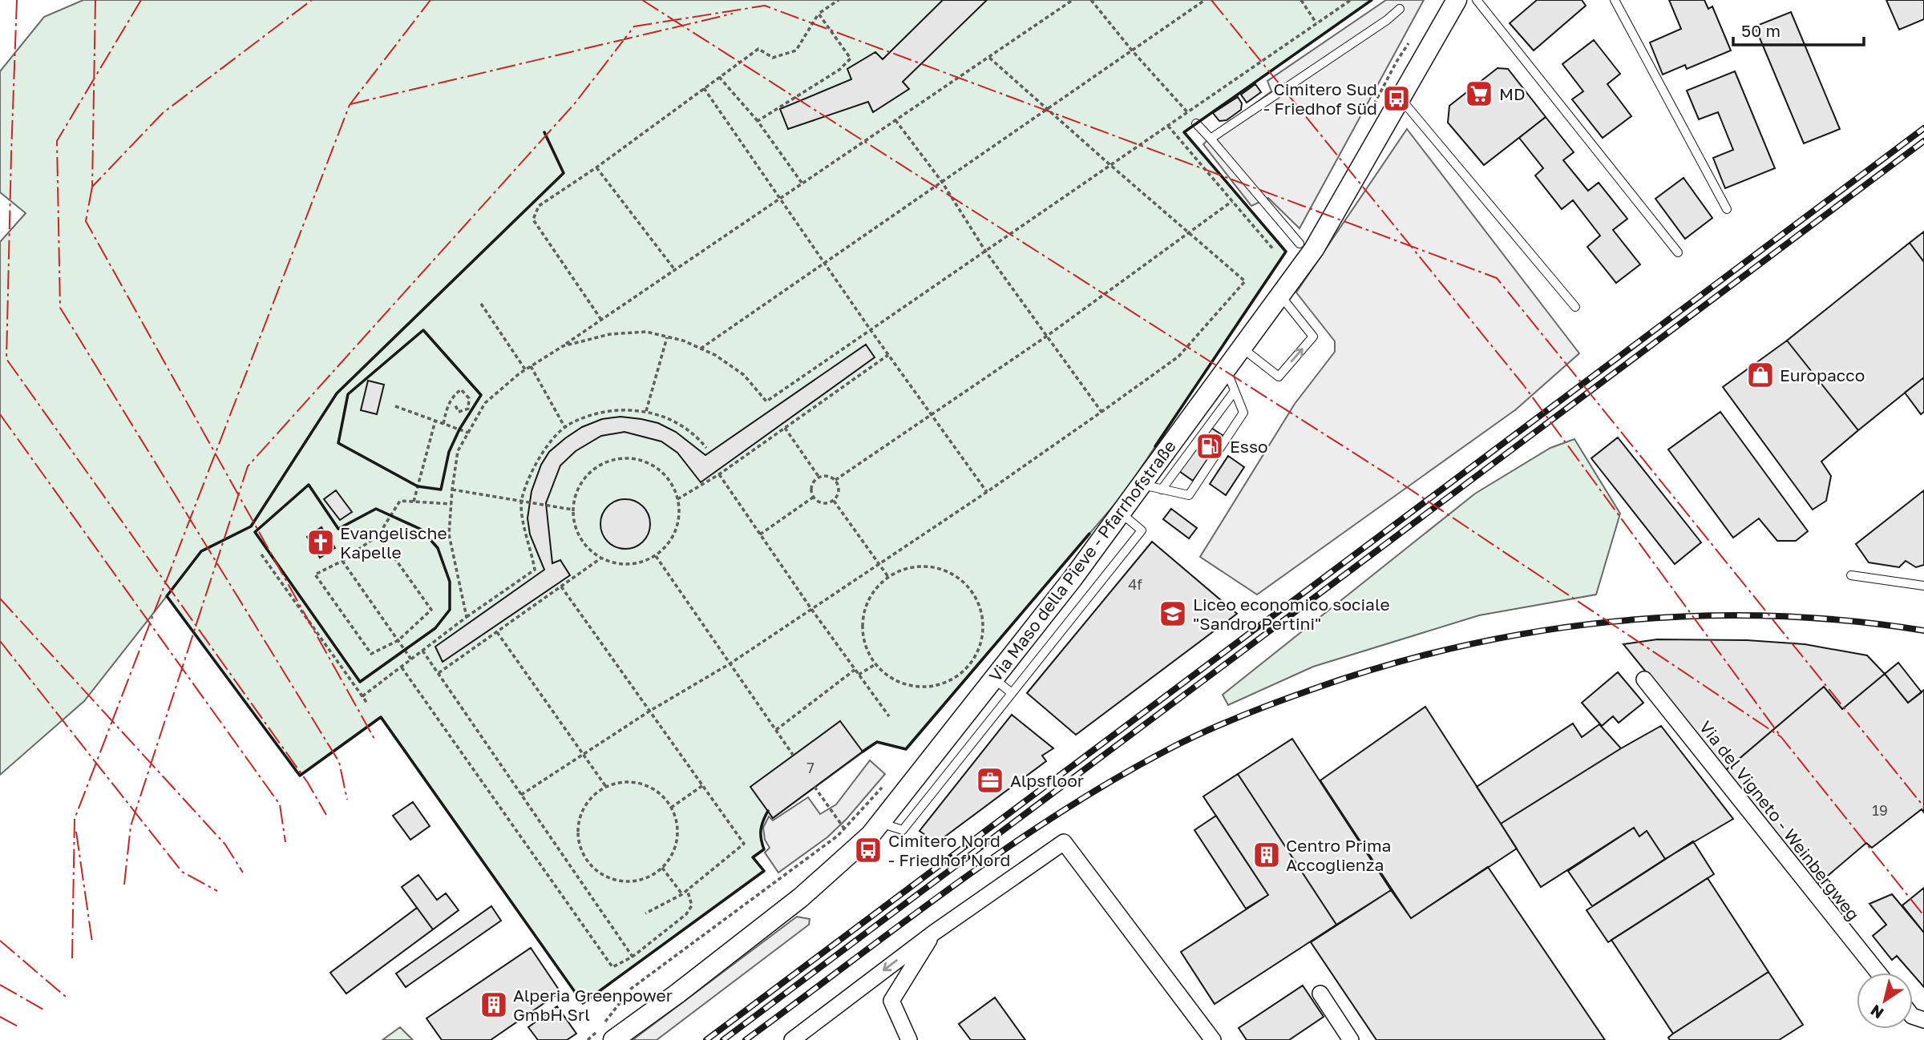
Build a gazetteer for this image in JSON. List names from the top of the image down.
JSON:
{
  "streets": {
    "street": ["Via Maso della Pieve - Pfarrhofstraße", "Via del Vigneto - Weinbergweg"]
  },
  "places": {
    "supermarket": ["MD"],
    "bus stop": ["Cimitero Sud - Friedhof Süd", "Cimitero Nord - Friedhof Nord"],
    "shop": ["Europacco"],
    "fuel station": ["Esso"],
    "church": ["Evangelische Kapelle"],
    "school or university": ["Liceo economico sociale \"Sandro Pertini\""],
    "office": ["Alpsfloor"],
    "building": ["Centro Prima Accoglienza", "Alperia Greenpower GmbH Srl"]
  },
  "house_numbers": ["4f", "7", "19"],
  "scale_bar": "50 m",
  "north": "bottom left"
}
